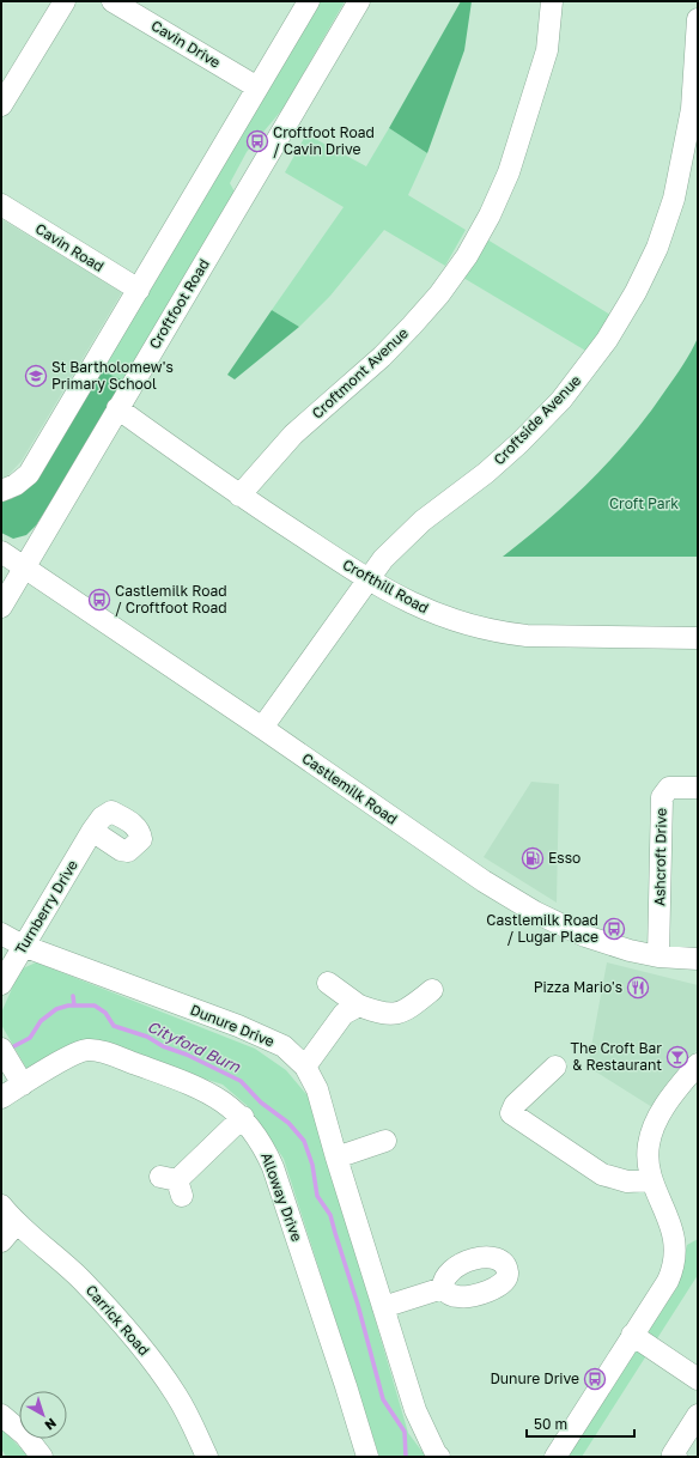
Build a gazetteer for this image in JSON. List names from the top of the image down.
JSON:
{
  "streets": {
    "street": [
      "Cavin Drive",
      "Cavin Road",
      "Croftfoot Road",
      "Croftmont Avenue",
      "Croftside Avenue",
      "Crofthill Road",
      "Castlemilk Road",
      "Ashcroft Drive",
      "Turnberry Drive",
      "Dunure Drive",
      "Alloway Drive",
      "Carrick Road"
    ]
  },
  "crossings": [
    ["Croftfoot Road", "Crofthill Road"],
    ["Croftfoot Road", "Castlemilk Road"],
    ["Croftmont Avenue", "Crofthill Road"],
    ["Croftside Avenue", "Crofthill Road"],
    ["Croftside Avenue", "Castlemilk Road"],
    ["Castlemilk Road", "Ashcroft Drive"],
    ["Turnberry Drive", "Dunure Drive"]
  ],
  "water": ["Cityford Burn"],
  "parks": ["Croft Park"],
  "places": {
    "bus stop": [
      "Croftfoot Road / Cavin Drive",
      "Castlemilk Road / Croftfoot Road",
      "Castlemilk Road / Lugar Place",
      "Dunure Drive"
    ],
    "school or university": ["St Bartholomew's Primary School"],
    "fuel station": ["Esso"],
    "restaurant": ["Pizza Mario's"],
    "bar": ["The Croft Bar & Restaurant"]
  },
  "scale_bar": "50 m",
  "north": "bottom right"
}
